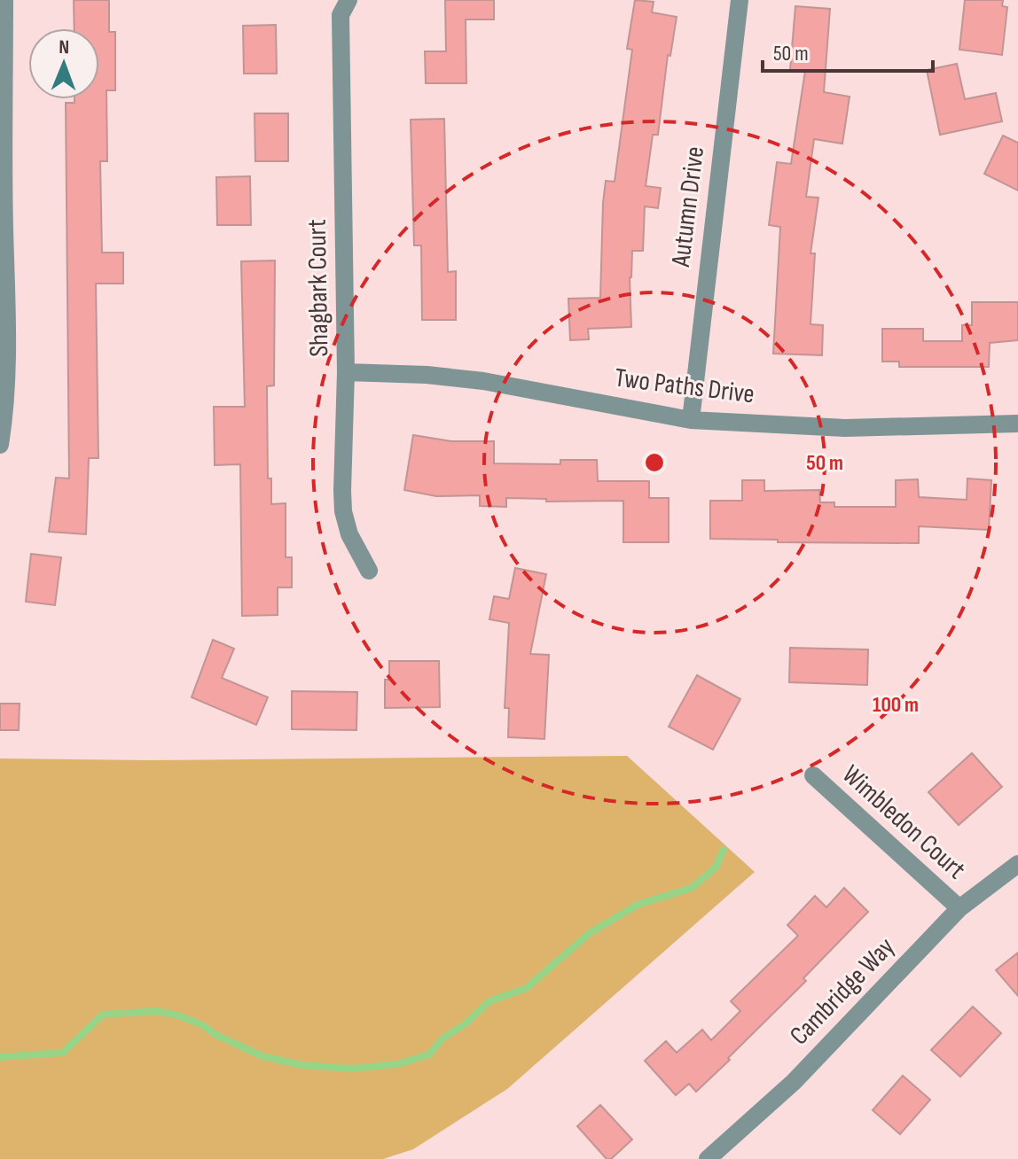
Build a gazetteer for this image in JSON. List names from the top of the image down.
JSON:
{
  "streets": {
    "street": [
      "Autumn Drive",
      "Shagbark Court",
      "Two Paths Drive",
      "Wimbledon Court",
      "Cambridge Way"
    ]
  },
  "crossings": [
    ["Autumn Drive", "Two Paths Drive"],
    ["Shagbark Court", "Two Paths Drive"],
    ["Wimbledon Court", "Cambridge Way"]
  ],
  "scale_bar": "50 m",
  "north": "top",
  "rings": ["50 m", "100 m"]
}
